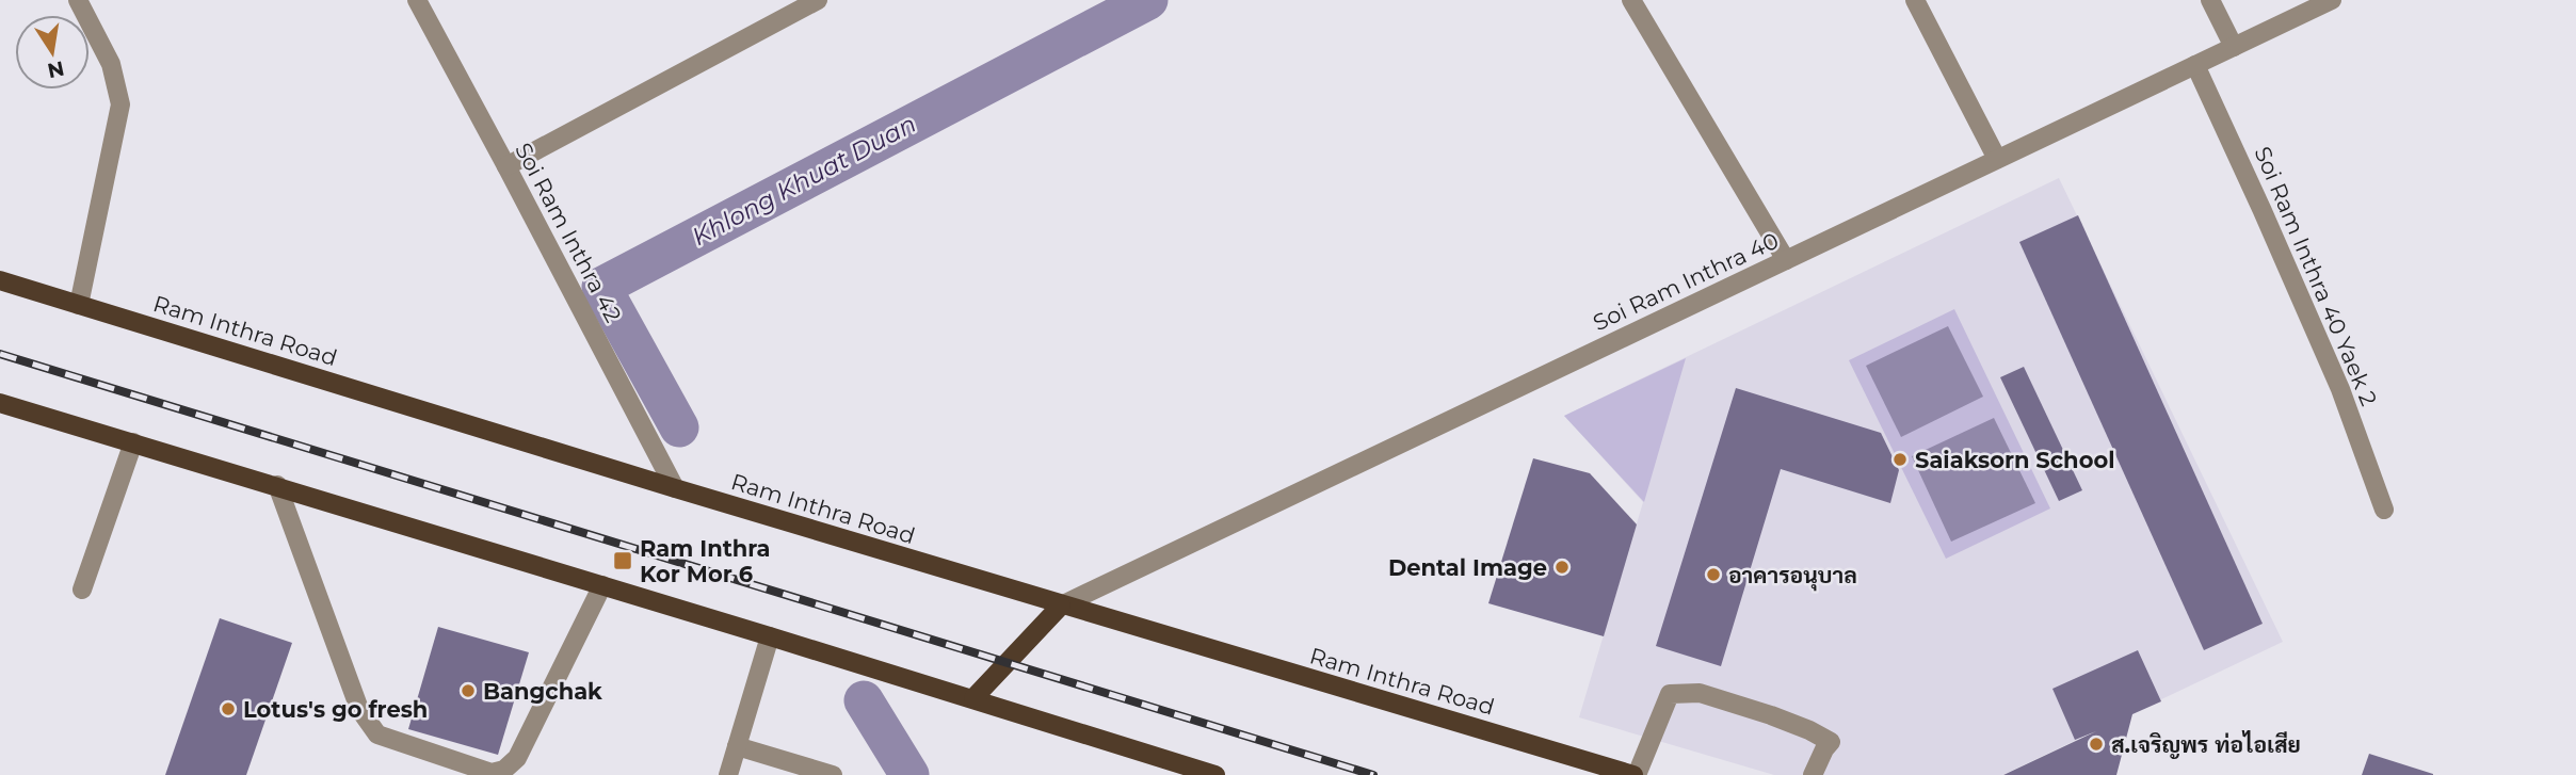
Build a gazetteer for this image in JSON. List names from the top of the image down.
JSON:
{
  "streets": {
    "main road": ["Ram Inthra Road"],
    "street": ["Soi Ram Inthra 42", "Soi Ram Inthra 40 Yaek 2", "Soi Ram Inthra 40"]
  },
  "crossings": [
    ["Soi Ram Inthra 42", "Ram Inthra Road"],
    ["Soi Ram Inthra 40 Yaek 2", "Soi Ram Inthra 40"],
    ["Soi Ram Inthra 40", "Ram Inthra Road"]
  ],
  "water": ["Khlong Khuat Duan"],
  "places": {
    "other": [
      "Saiaksorn School",
      "Dental Image",
      "อาคารอนุบาล",
      "Bangchak",
      "Lotus's go fresh",
      "ส.เจริญพร ท่อไอเสีย"
    ],
    "transit": ["Ram Inthra Kor Mor 6"]
  },
  "north": "bottom"
}
